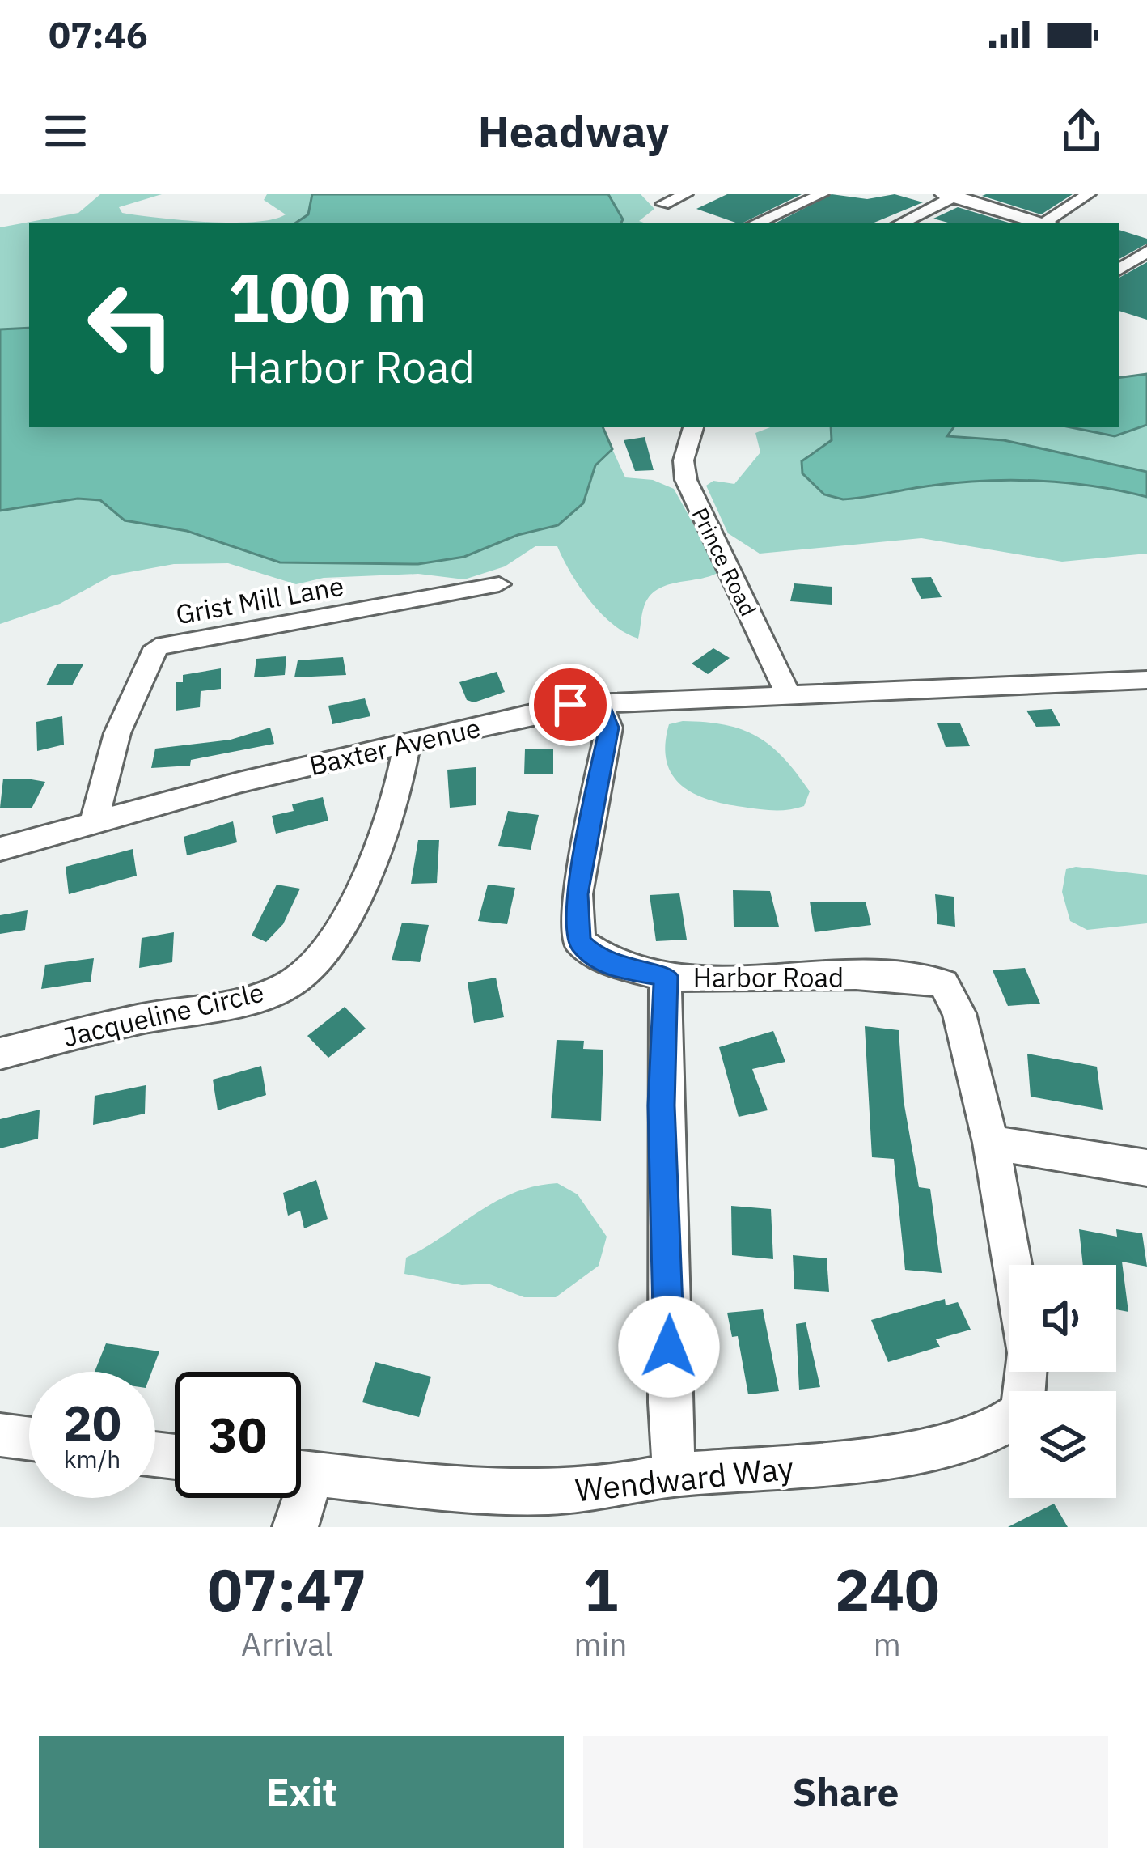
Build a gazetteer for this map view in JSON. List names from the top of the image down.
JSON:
{
  "streets": {
    "street": [
      "Prince Road",
      "Grist Mill Lane",
      "Baxter Avenue",
      "Harbor Road",
      "Jacqueline Circle",
      "Wendward Way"
    ]
  },
  "crossings": [
    ["Prince Road", "Baxter Avenue"],
    ["Grist Mill Lane", "Baxter Avenue"],
    ["Baxter Avenue", "Harbor Road"],
    ["Baxter Avenue", "Jacqueline Circle"],
    ["Harbor Road", "Wendward Way"]
  ],
  "page": {
    "status": "07:46",
    "header": "Headway",
    "turn": ["100 m", "Harbor Road"],
    "speed": "20 km/h",
    "limit": "30",
    "eta": [
      "07:47",
      "Arrival",
      "1",
      "min",
      "240",
      "m"
    ],
    "buttons": ["Exit", "Share"]
  }
}
